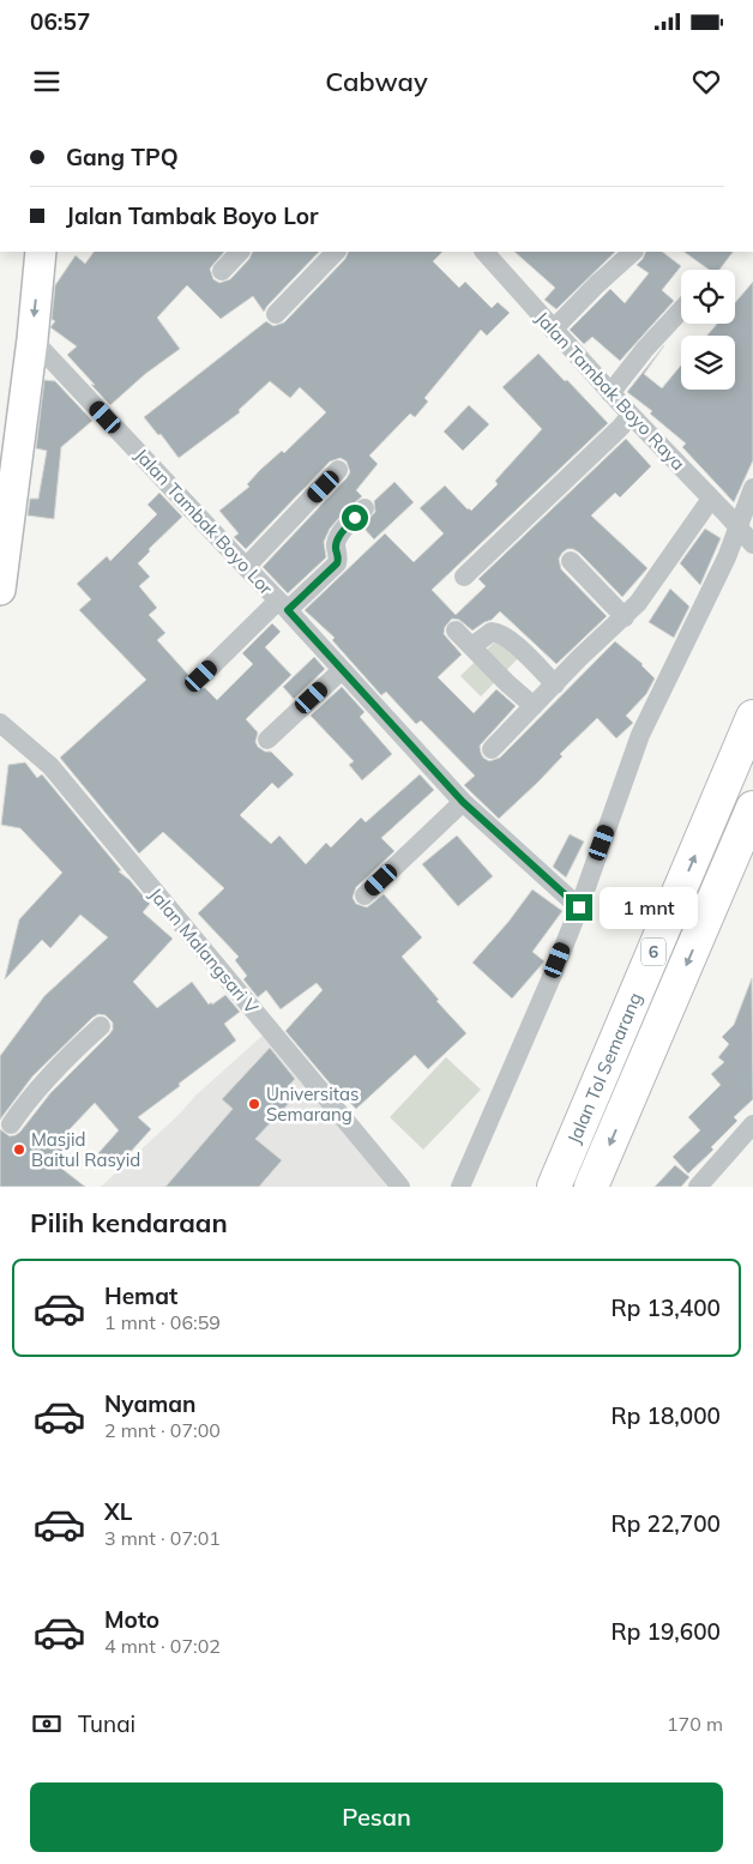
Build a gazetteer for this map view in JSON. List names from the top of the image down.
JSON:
{
  "streets": {
    "highway": ["6", "Jalan Tol Semarang"],
    "street": ["Jalan Tambak Boyo Raya", "Jalan Tambak Boyo Lor", "Jalan Malangsari V"]
  },
  "places": ["Universitas Semarang", "Masjid Baitul Rasyid"],
  "page": {
    "status": "06:57",
    "header": "Cabway",
    "banner": ["Gang TPQ", "Jalan Tambak Boyo Lor"],
    "bubble": "1 mnt",
    "heading": "Pilih kendaraan",
    "list": [
      {
        "name": "Hemat",
        "note": "1 mnt · 06:59",
        "value": "Rp 13,400"
      },
      {
        "name": "Nyaman",
        "note": "2 mnt · 07:00",
        "value": "Rp 18,000"
      },
      {
        "name": "XL",
        "note": "3 mnt · 07:01",
        "value": "Rp 22,700"
      },
      {
        "name": "Moto",
        "note": "4 mnt · 07:02",
        "value": "Rp 19,600"
      }
    ],
    "pay": ["Tunai", "170 m"],
    "buttons": "Pesan"
  }
}
